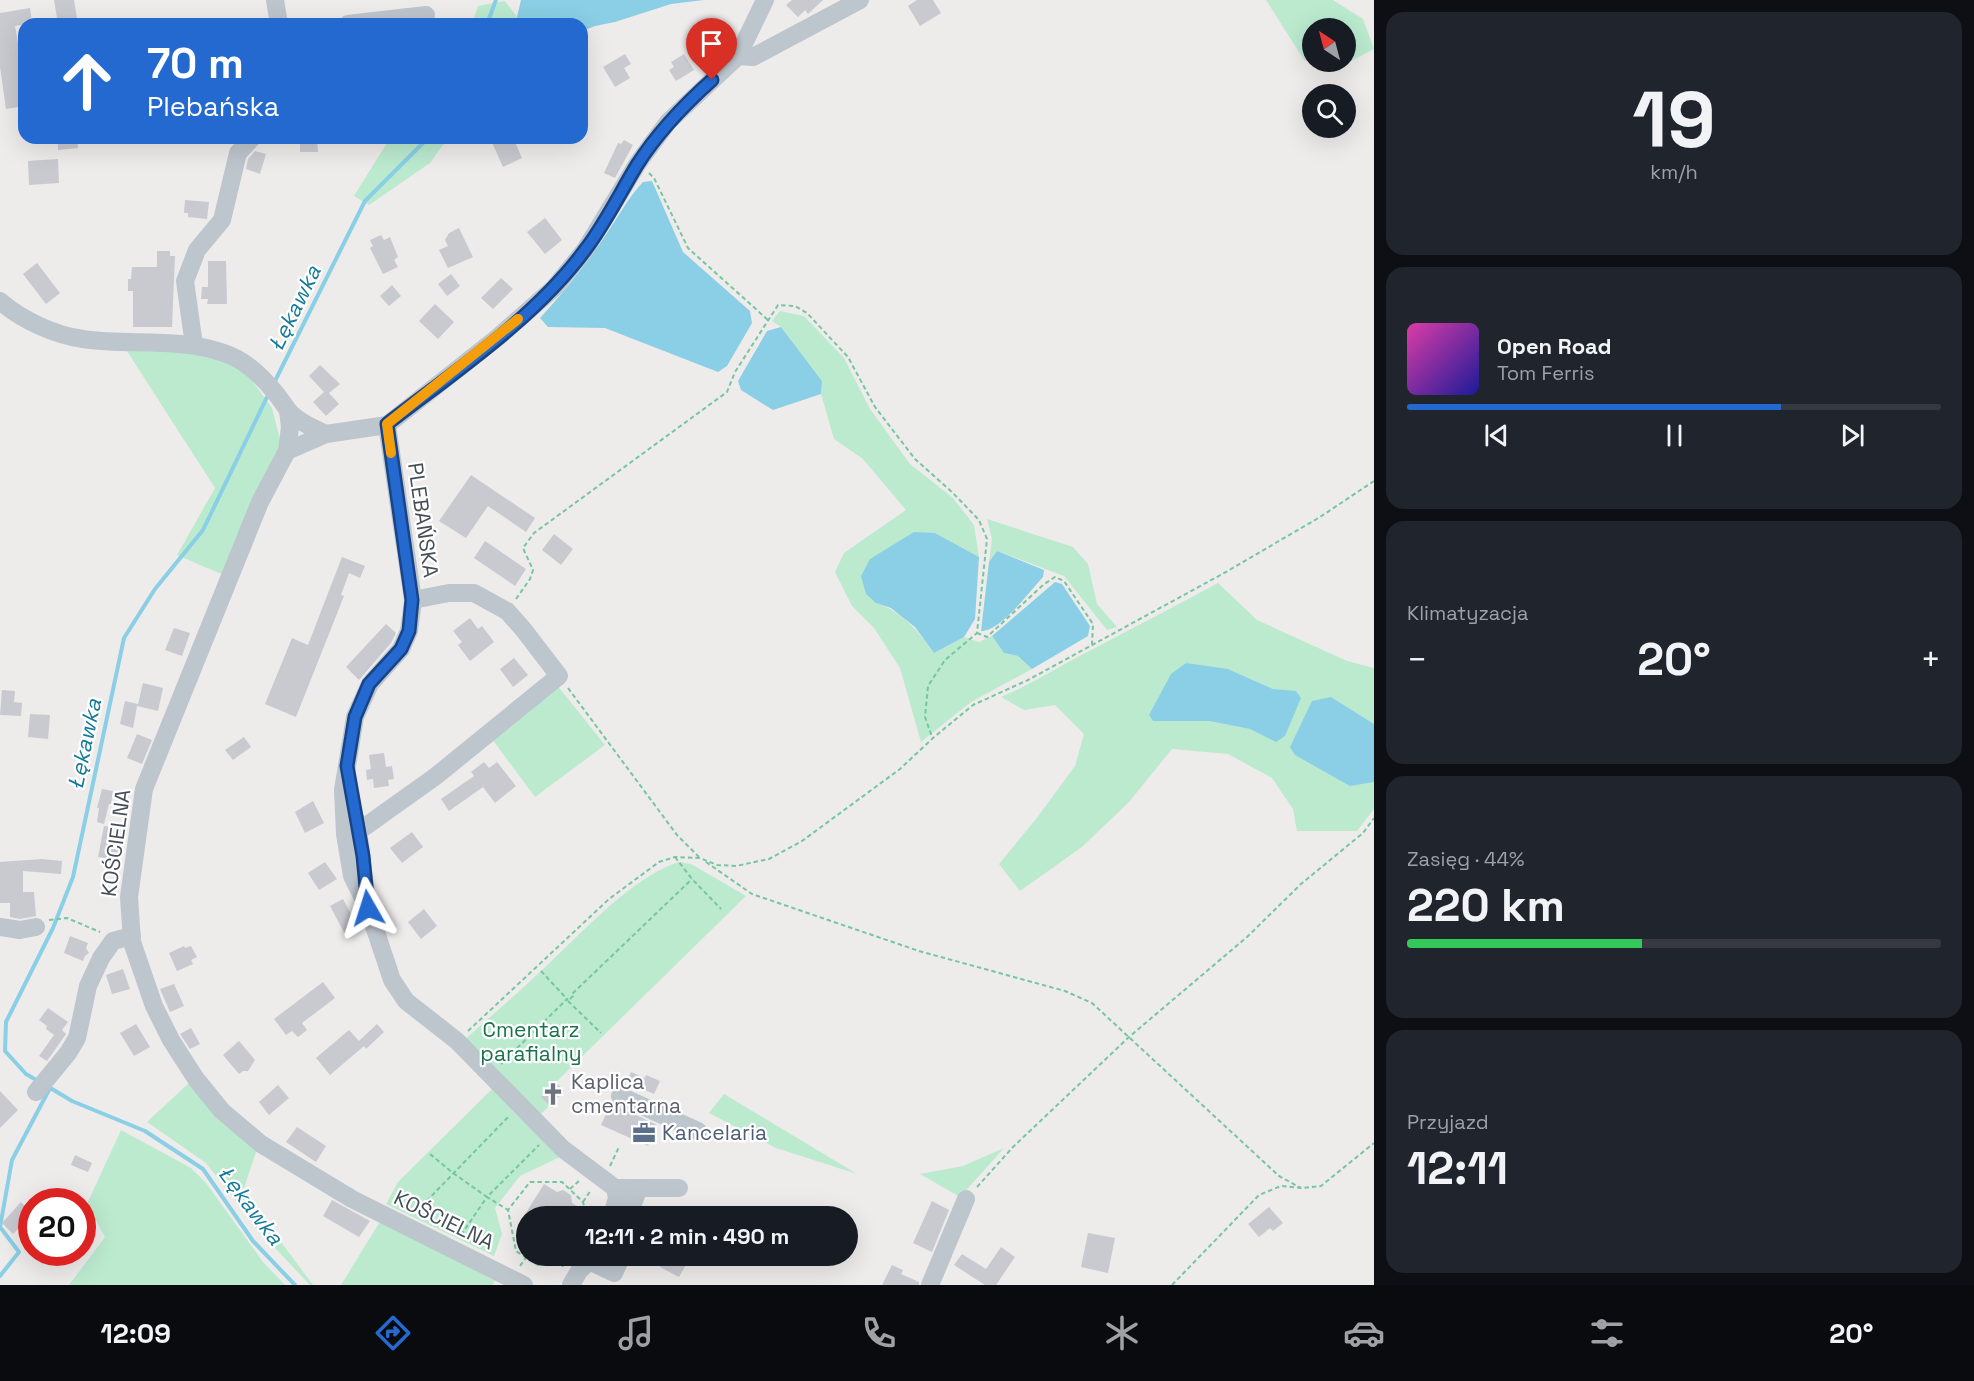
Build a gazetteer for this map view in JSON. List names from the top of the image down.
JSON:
{
  "streets": {
    "street": ["PLEBAŃSKA", "KOŚCIELNA"]
  },
  "water": ["Łękawka"],
  "parks": ["Cmentarz parafialny"],
  "places": {
    "church": ["Kaplica cmentarna"],
    "office": ["Kancelaria"]
  },
  "north": "top left",
  "page": {
    "tile": [
      ["19", "km/h"],
      "Klimatyzacja",
      ["Zasięg · 44%", "220 km"],
      ["Przyjazd", "12:11"]
    ],
    "turn": ["70 m", "Plebańska"],
    "song": ["Open Road", "Tom Ferris"],
    "heat": ["−", "20°", "+"],
    "limit": "20",
    "trip": "12:11 · 2 min · 490 m",
    "tabs": ["12:09", "20°"]
  }
}
